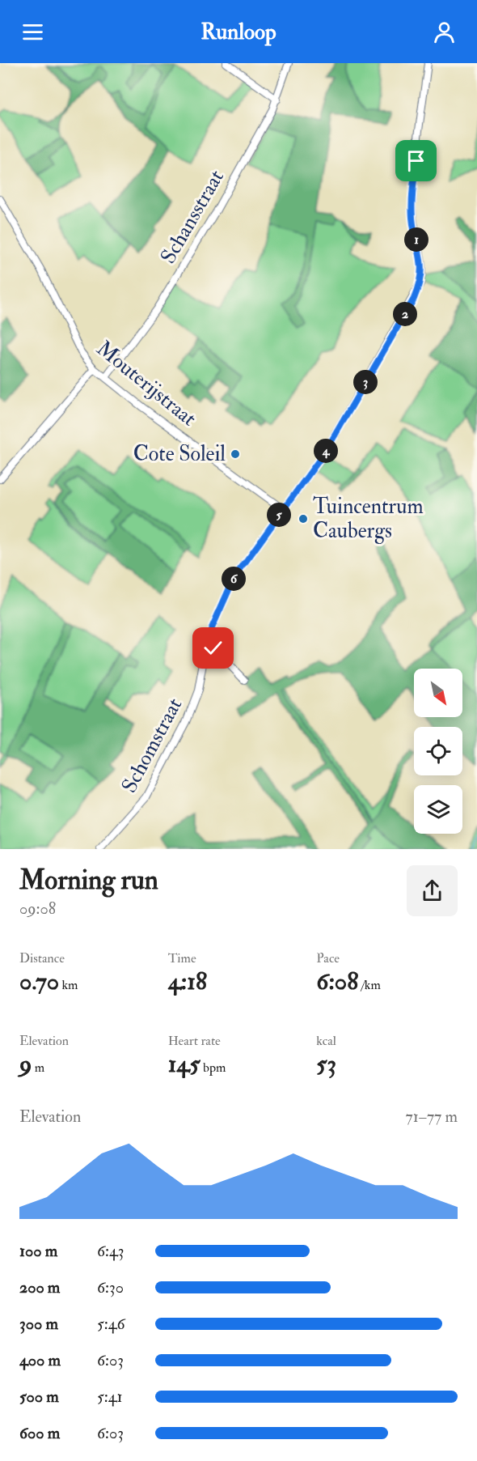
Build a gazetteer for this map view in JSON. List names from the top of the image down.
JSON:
{
  "streets": {
    "street": ["Schansstraat", "Mouterijstraat", "Schomstraat"]
  },
  "crossings": [
    ["Schansstraat", "Mouterijstraat"],
    ["Mouterijstraat", "Schomstraat"]
  ],
  "places": ["Cote Soleil", "Tuincentrum Caubergs"],
  "north": "bottom right",
  "page": {
    "header": "Runloop",
    "pins": [
      "1",
      "2",
      "3",
      "4",
      "5",
      "6"
    ],
    "heading": ["Morning run", "09:08"],
    "stats": [
      ["Distance", "0.70 km"],
      ["Time", "4:18"],
      ["Pace", "6:08 /km"],
      ["Elevation", "9 m"],
      ["Heart rate", "145 bpm"],
      ["kcal", "53"]
    ],
    "chart": ["Elevation", "71–77 m"],
    "list": [
      {
        "name": "100 m",
        "note": "6:43"
      },
      {
        "name": "200 m",
        "note": "6:30"
      },
      {
        "name": "300 m",
        "note": "5:46"
      },
      {
        "name": "400 m",
        "note": "6:03"
      },
      {
        "name": "500 m",
        "note": "5:41"
      },
      {
        "name": "600 m",
        "note": "6:03"
      }
    ]
  }
}
